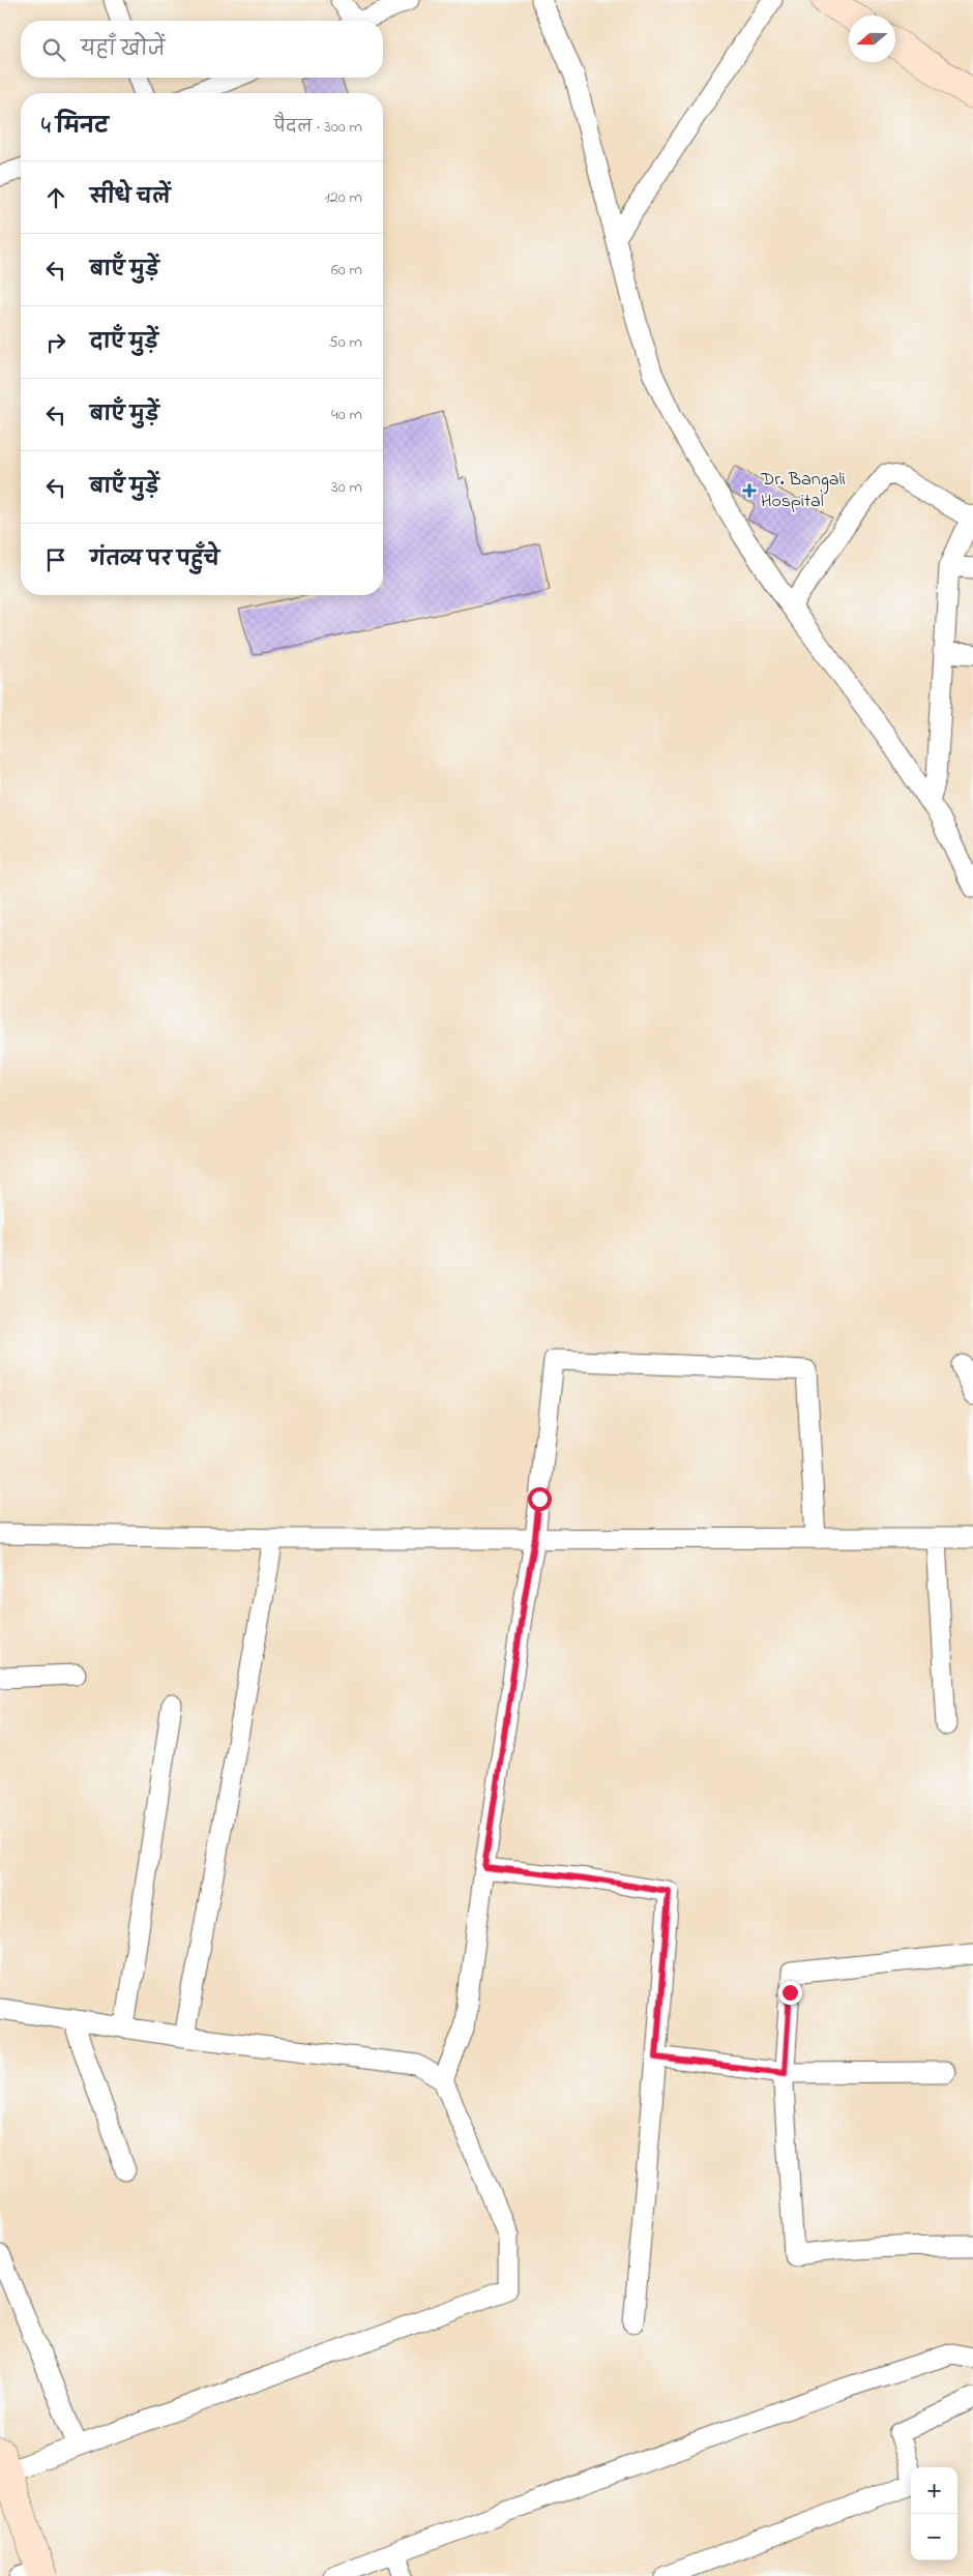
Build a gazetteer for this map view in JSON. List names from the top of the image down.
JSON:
{
  "places": {
    "health": ["Dr. Bangali Hospital"]
  },
  "north": "left",
  "page": {
    "search": "यहाँ खोजें",
    "heading": ["4 मिनट", "पैदल · 300 m"],
    "list": [
      ["सीधे चलें", "120 m"],
      ["बाएँ मुड़ें", "60 m"],
      ["दाएँ मुड़ें", "50 m"],
      ["बाएँ मुड़ें", "40 m"],
      ["बाएँ मुड़ें", "30 m"],
      "गंतव्य पर पहुँचे"
    ],
    "map_buttons": ["+", "−"]
  }
}
